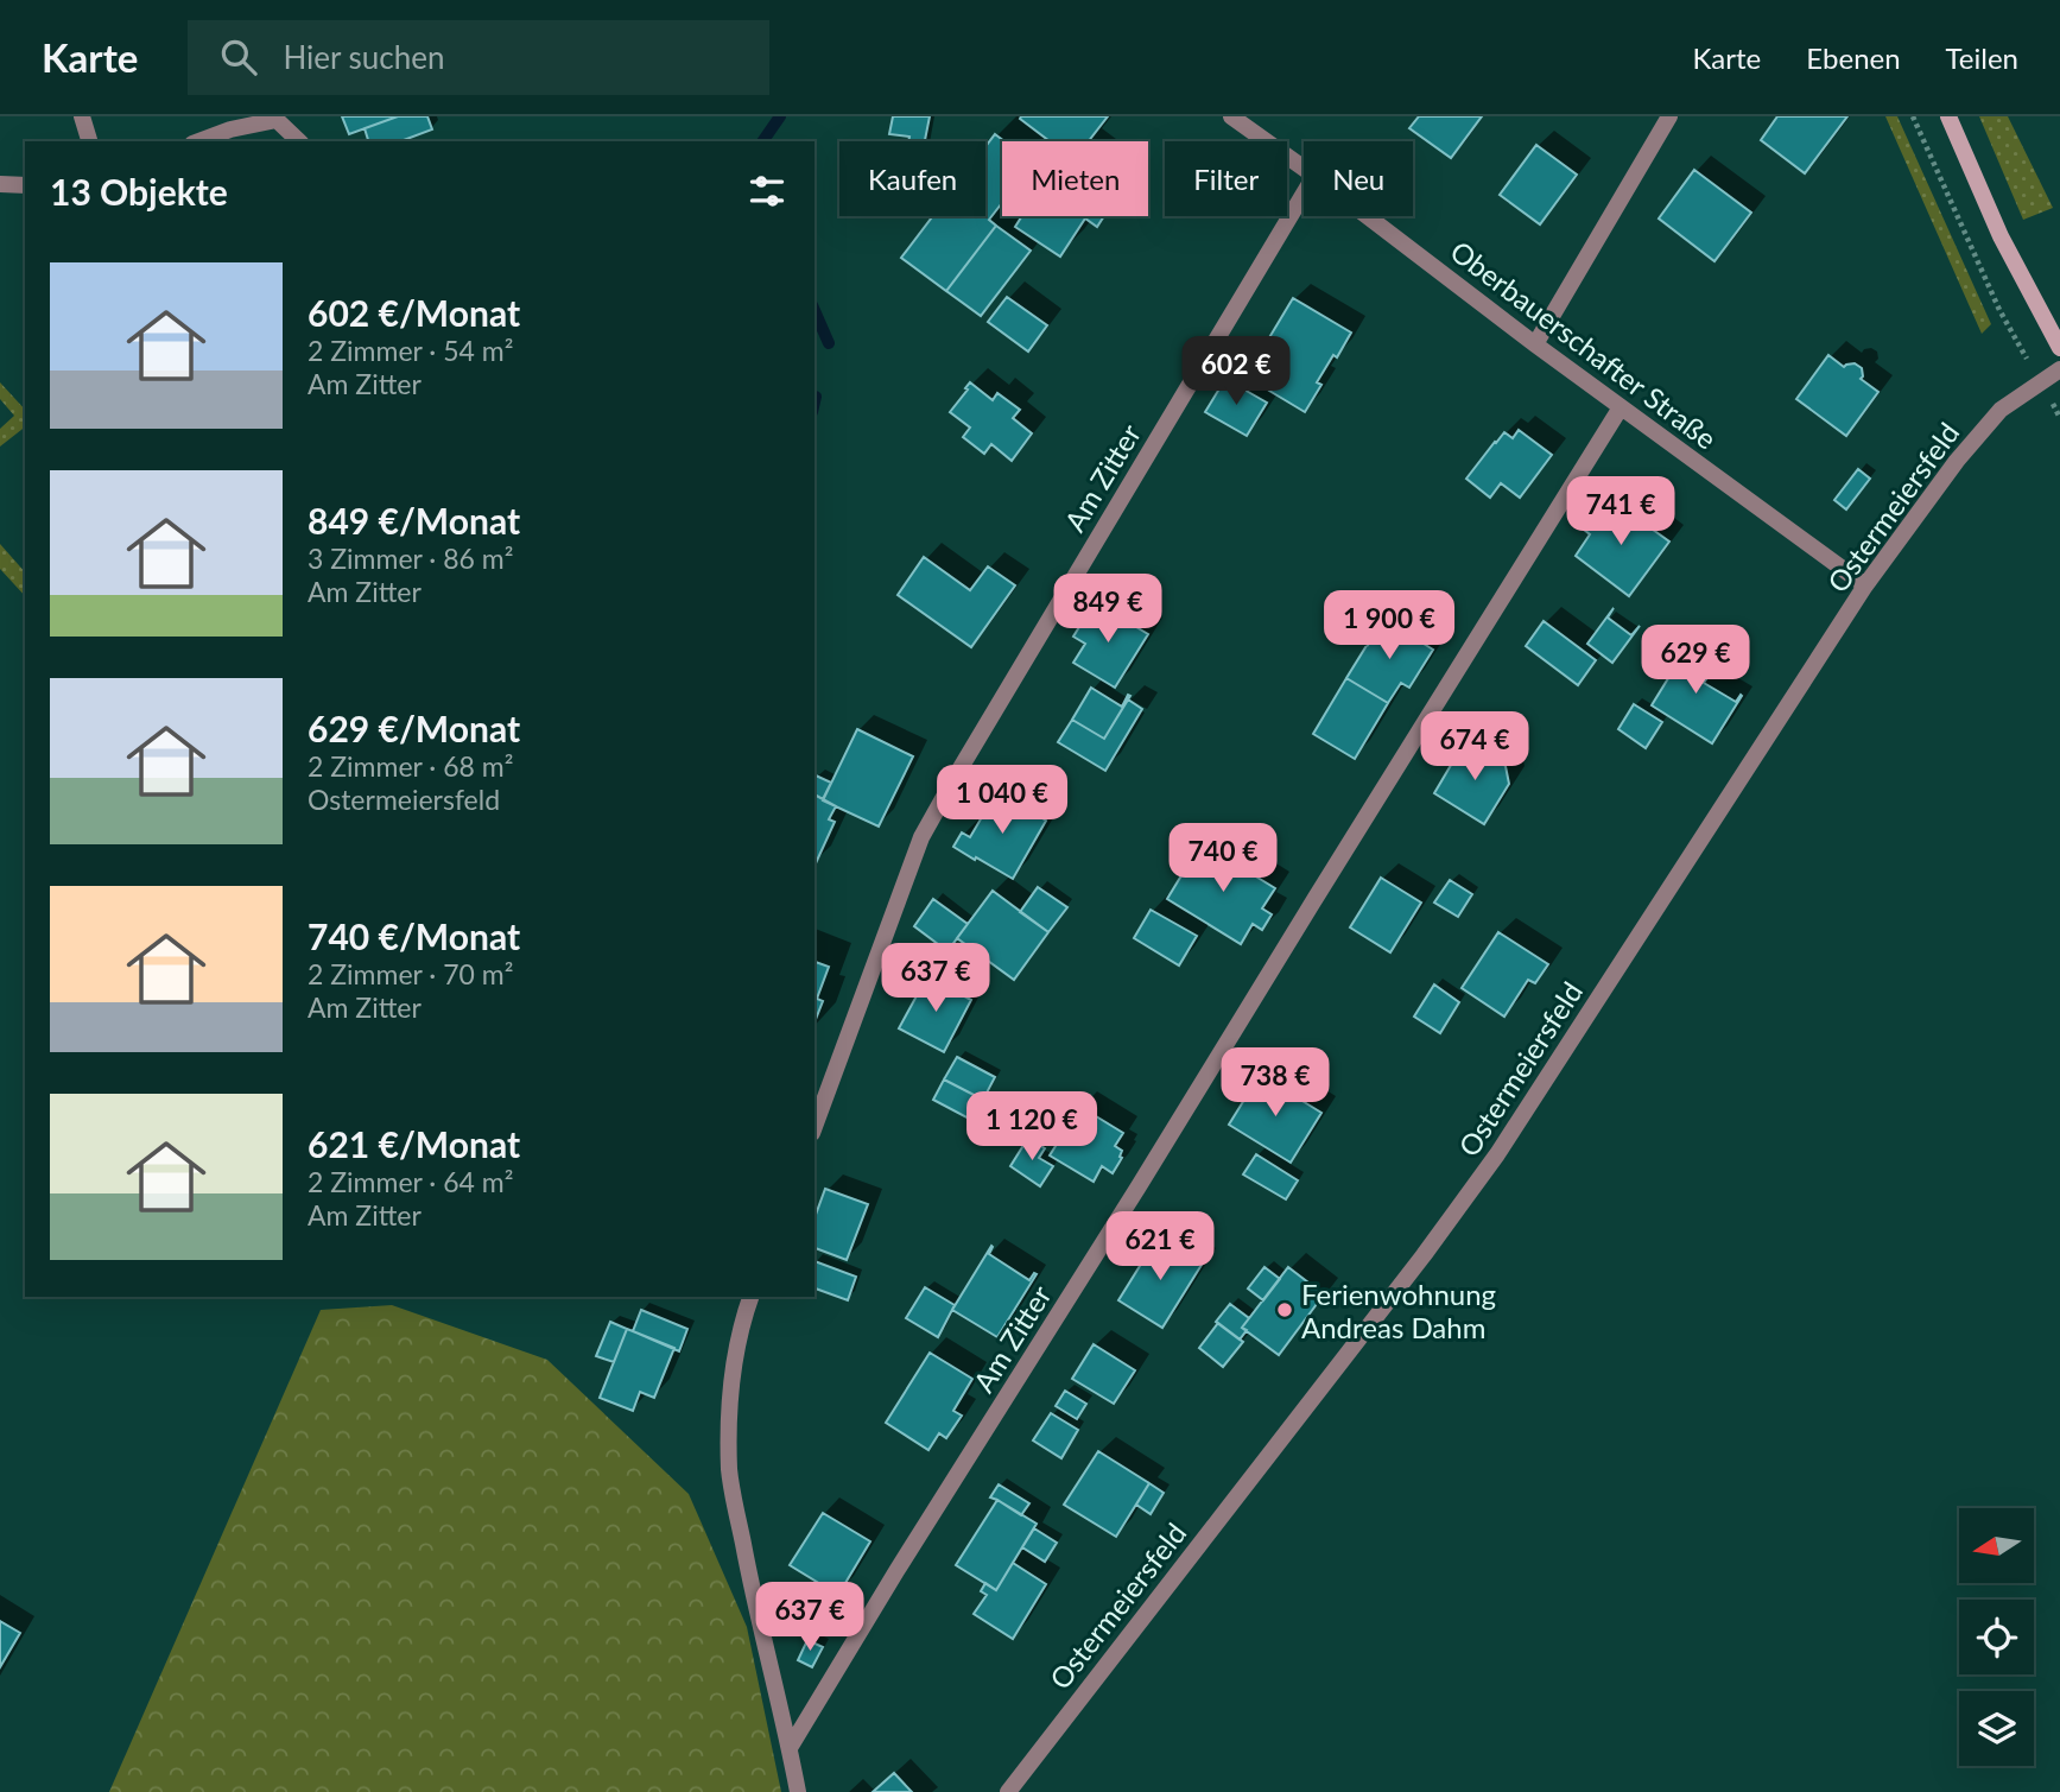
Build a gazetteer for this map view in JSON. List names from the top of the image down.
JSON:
{
  "streets": {
    "street": ["Oberbauerschafter Straße", "Am Zitter", "Ostermeiersfeld"]
  },
  "crossings": [
    ["Oberbauerschafter Straße", "Am Zitter"],
    ["Oberbauerschafter Straße", "Ostermeiersfeld"]
  ],
  "places": ["Ferienwohnung Andreas Dahm"],
  "north": "left",
  "page": {
    "header": "Karte",
    "search": "Hier suchen",
    "nav": ["Karte", "Ebenen", "Teilen"],
    "chip": [
      "Kaufen",
      "Mieten",
      "Filter",
      "Neu"
    ],
    "heading": "13 Objekte",
    "list": [
      {
        "name": "602 €/Monat",
        "note": "2 Zimmer · 54 m² · Am Zitter"
      },
      {
        "name": "849 €/Monat",
        "note": "3 Zimmer · 86 m² · Am Zitter"
      },
      {
        "name": "629 €/Monat",
        "note": "2 Zimmer · 68 m² · Ostermeiersfeld"
      },
      {
        "name": "740 €/Monat",
        "note": "2 Zimmer · 70 m² · Am Zitter"
      },
      {
        "name": "621 €/Monat",
        "note": "2 Zimmer · 64 m² · Am Zitter"
      }
    ],
    "price": [
      "602 €",
      "741 €",
      "849 €",
      "1 900 €",
      "629 €",
      "674 €",
      "1 040 €",
      "740 €",
      "637 €",
      "738 €",
      "1 120 €",
      "621 €",
      "637 €"
    ]
  }
}
